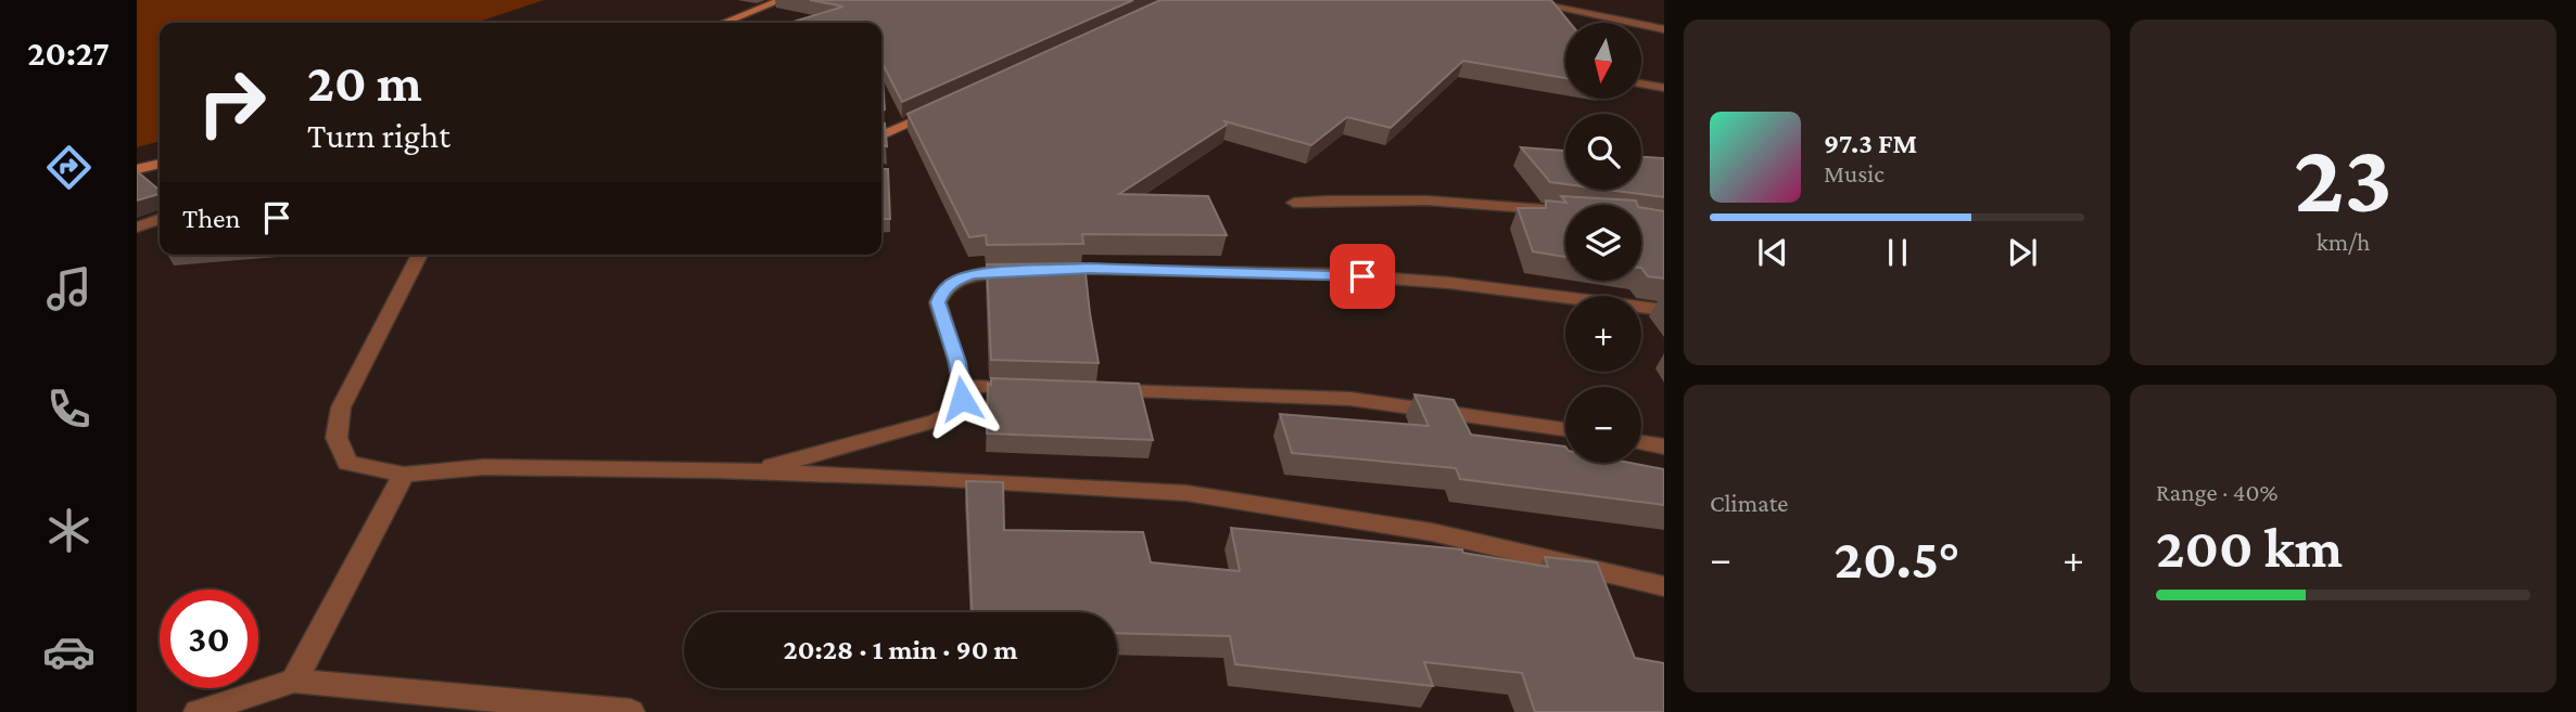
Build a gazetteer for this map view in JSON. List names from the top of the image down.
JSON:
{
  "north": "bottom",
  "page": {
    "tabs": "20:27",
    "tile": [
      ["23", "km/h"],
      "Climate",
      ["Range · 40%", "200 km"]
    ],
    "map_buttons": ["+", "−"],
    "turn": ["20 m", "Turn right"],
    "song": ["97.3 FM", "Music"],
    "then": "Then",
    "heat": ["−", "20.5°", "+"],
    "limit": "30",
    "trip": "20:28 · 1 min · 90 m"
  }
}
